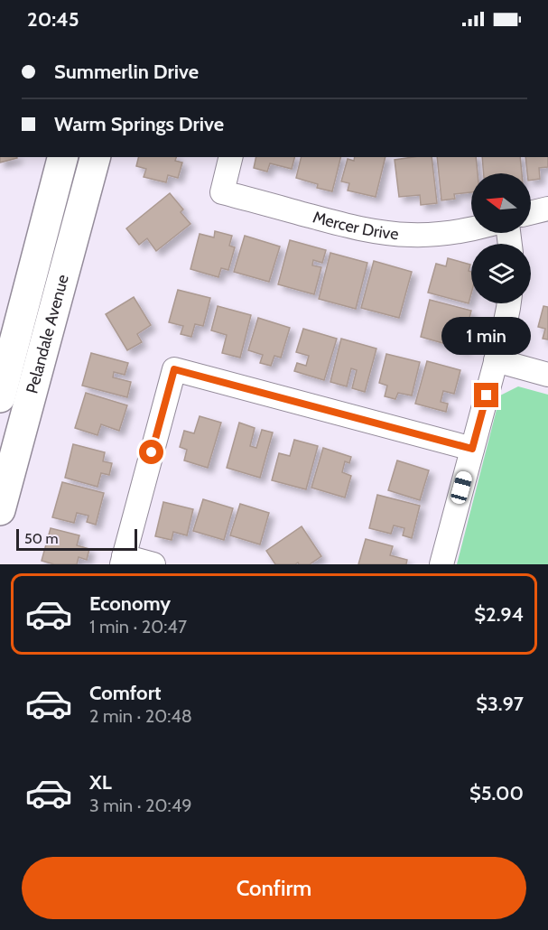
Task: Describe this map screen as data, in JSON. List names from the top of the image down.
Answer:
{
  "streets": {
    "main road": ["Pelandale Avenue"],
    "street": ["Mercer Drive"]
  },
  "scale_bar": "50 m",
  "north": "left",
  "page": {
    "status": "20:45",
    "banner": ["Summerlin Drive", "Warm Springs Drive"],
    "bubble": "1 min",
    "scale": "50 m",
    "list": [
      {
        "name": "Economy",
        "note": "1 min · 20:47",
        "value": "$2.94"
      },
      {
        "name": "Comfort",
        "note": "2 min · 20:48",
        "value": "$3.97"
      },
      {
        "name": "XL",
        "note": "3 min · 20:49",
        "value": "$5.00"
      }
    ],
    "buttons": "Confirm"
  }
}
